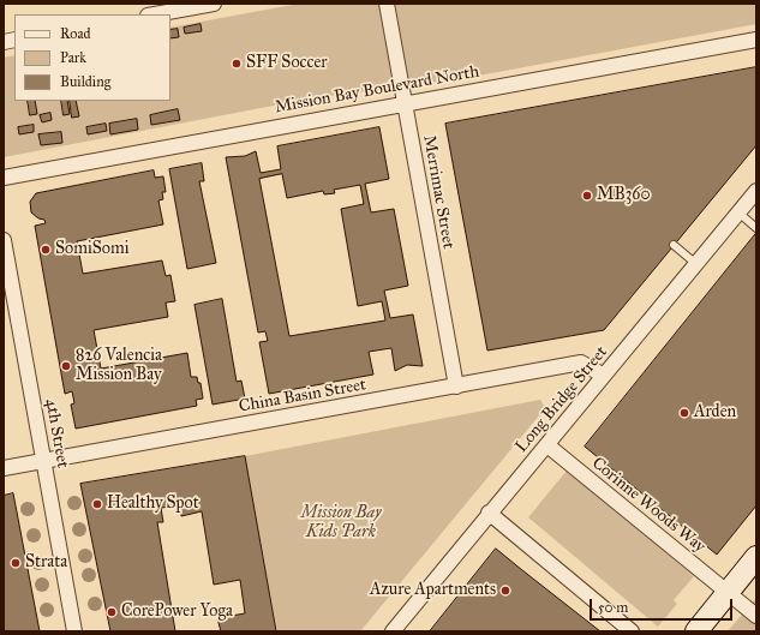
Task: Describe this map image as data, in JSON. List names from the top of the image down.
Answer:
{
  "streets": {
    "street": [
      "Mission Bay Boulevard North",
      "Merrimac Street",
      "China Basin Street",
      "Long Bridge Street",
      "4th Street",
      "Corinne Woods Way"
    ]
  },
  "crossings": [
    ["Mission Bay Boulevard North", "Merrimac Street"],
    ["Merrimac Street", "China Basin Street"],
    ["China Basin Street", "Long Bridge Street"],
    ["China Basin Street", "4th Street"],
    ["Long Bridge Street", "Corinne Woods Way"]
  ],
  "parks": ["Mission Bay Kids Park"],
  "places": [
    "SFF Soccer",
    "MB360",
    "SomiSomi",
    "826 Valencia Mission Bay",
    "Arden",
    "Healthy Spot",
    "Strata",
    "Azure Apartments",
    "CorePower Yoga"
  ],
  "legend": ["Road", "Park", "Building"],
  "scale_bar": "50 m"
}
